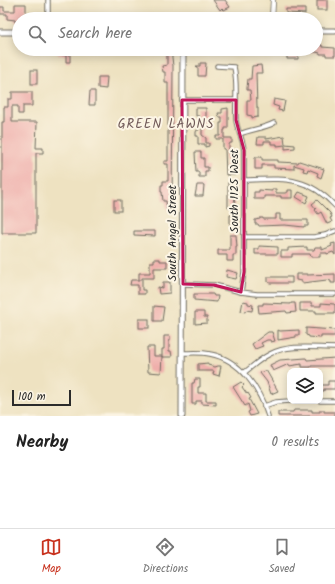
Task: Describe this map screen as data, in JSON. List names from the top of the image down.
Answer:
{
  "streets": {
    "main road": ["South Angel Street"],
    "street": ["South 1125 West"]
  },
  "districts": ["GREEN LAWNS"],
  "scale_bar": "100 m",
  "page": {
    "search": "Search here",
    "scale": "100 m",
    "heading": ["Nearby", "0 results"],
    "nav": ["Map", "Directions", "Saved"]
  }
}
